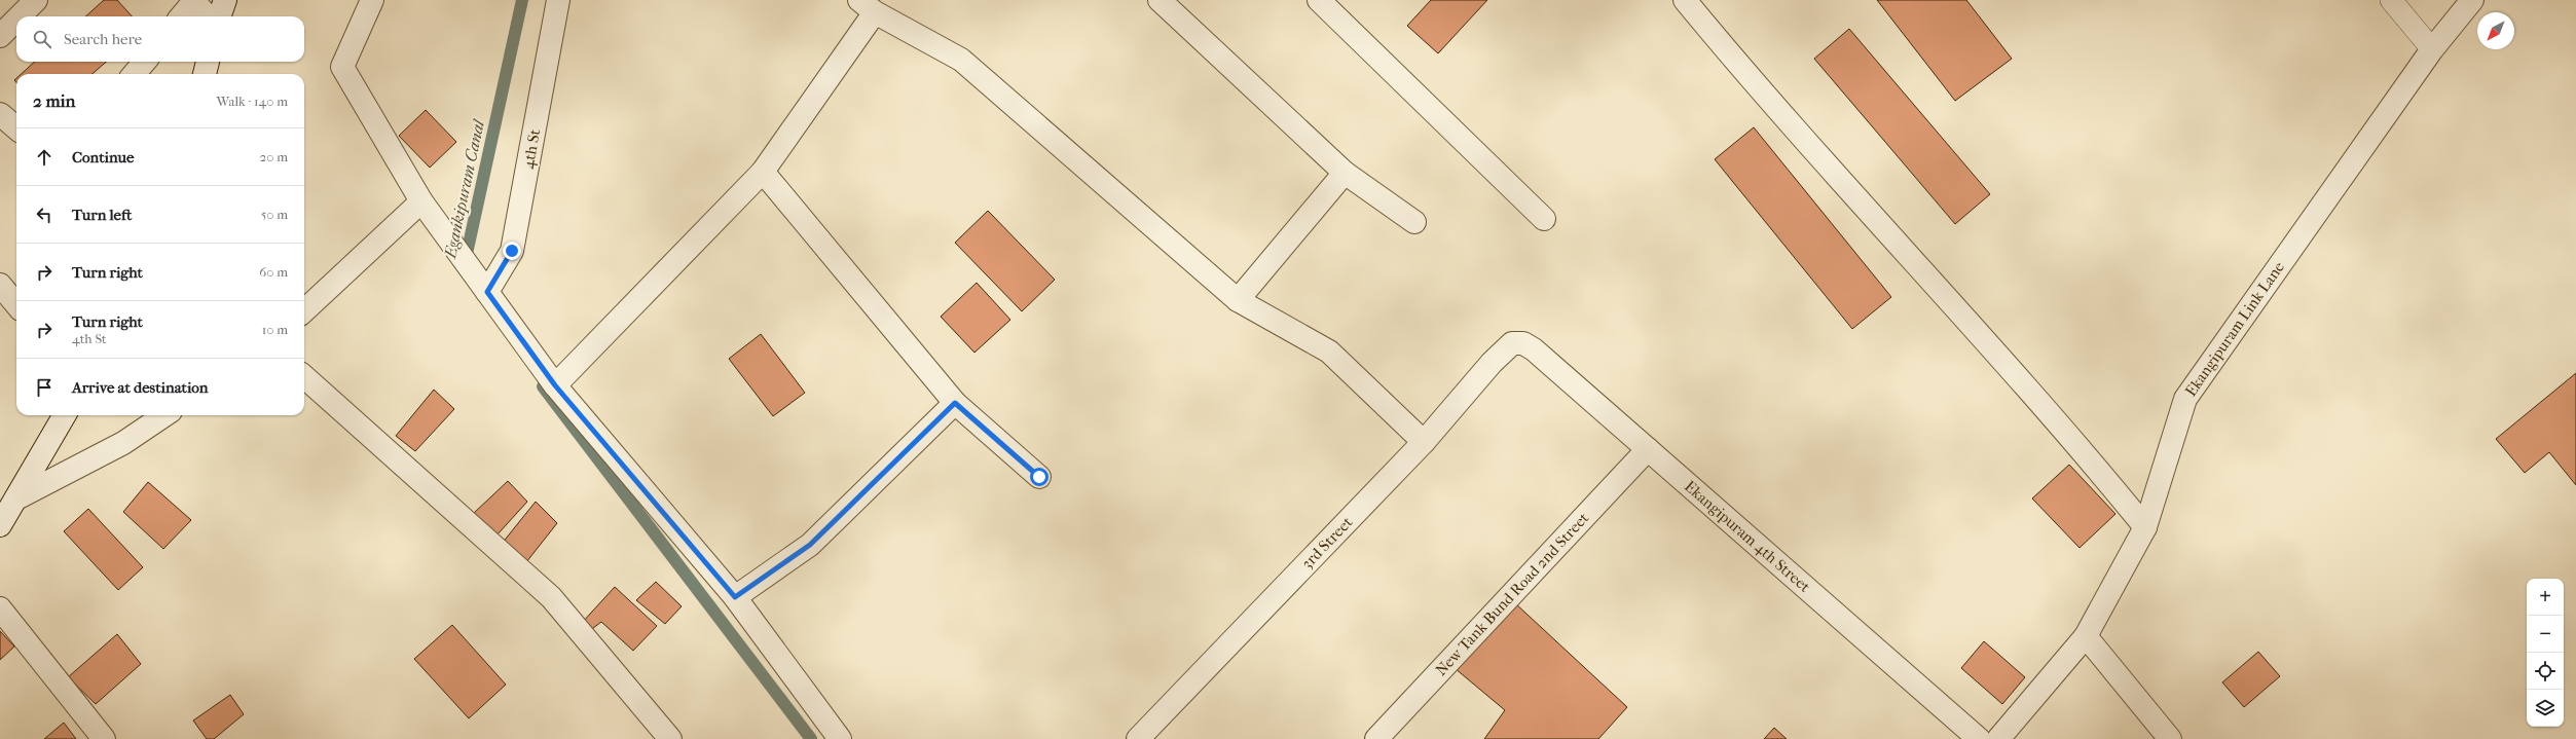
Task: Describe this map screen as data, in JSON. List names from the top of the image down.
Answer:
{
  "streets": {
    "street": [
      "4th St",
      "Ekangipuram Link Lane",
      "Ekangipuram 4th Street",
      "3rd Street",
      "New Tank Bund Road 2nd Street"
    ]
  },
  "crossings": [
    ["Ekangipuram 4th Street", "3rd Street"],
    ["Ekangipuram 4th Street", "New Tank Bund Road 2nd Street"]
  ],
  "water": ["Egankipuram Canal"],
  "north": "bottom left",
  "page": {
    "search": "Search here",
    "heading": ["2 min", "Walk · 140 m"],
    "list": [
      ["Continue", "20 m"],
      ["Turn left", "50 m"],
      ["Turn right", "60 m"],
      ["Turn right", "4th St", "10 m"],
      "Arrive at destination"
    ],
    "map_buttons": ["+", "−"]
  }
}
